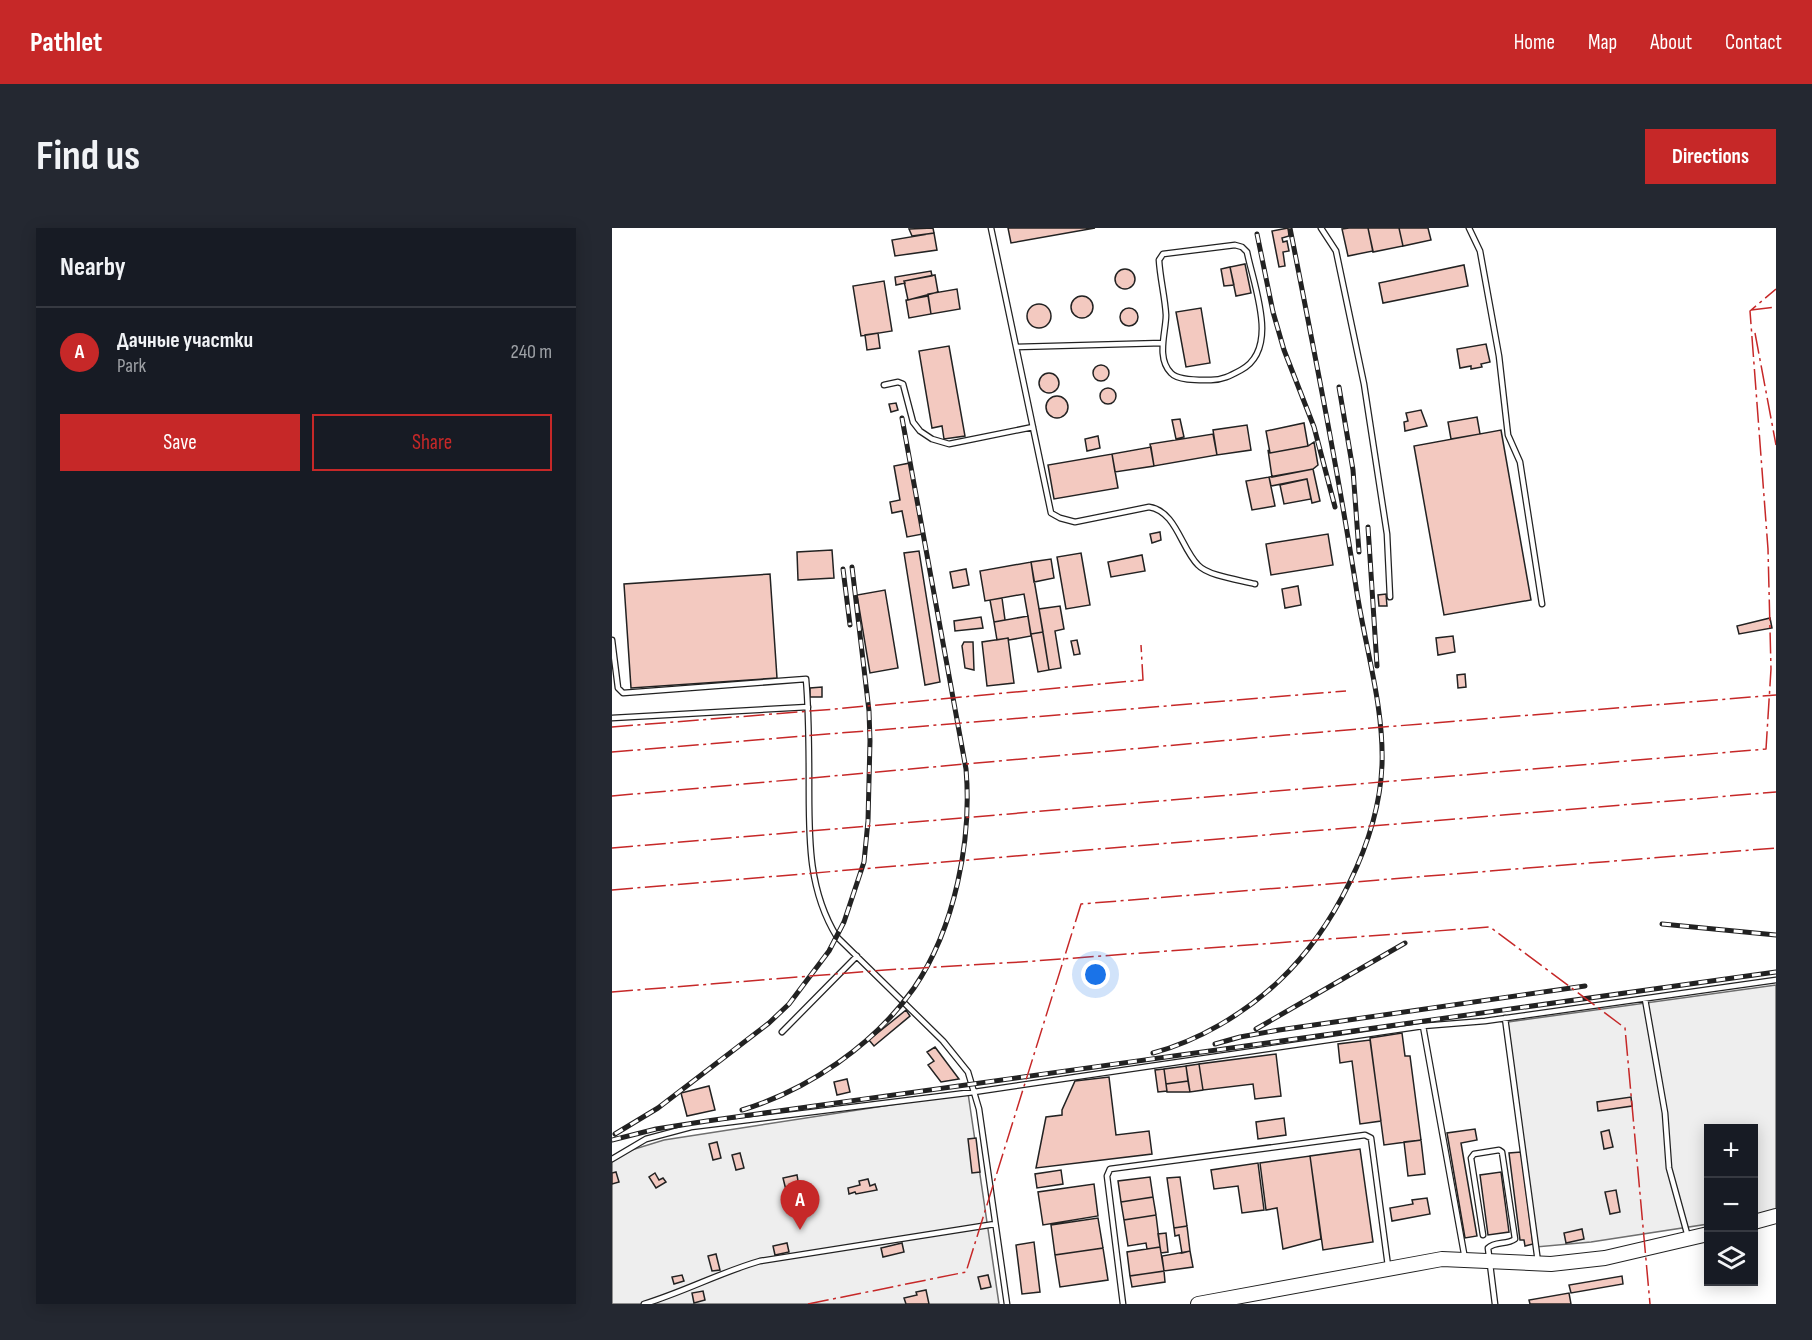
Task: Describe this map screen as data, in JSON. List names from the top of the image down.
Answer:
{
  "page": {
    "header": "Pathlet",
    "nav": [
      "Home",
      "Map",
      "About",
      "Contact"
    ],
    "buttons": [
      "Directions",
      ["Save", "Share"]
    ],
    "title": "Find us",
    "heading": "Nearby",
    "list": [
      {
        "mark": "A",
        "name": "Дачные участки",
        "note": "Park",
        "value": "240 m"
      }
    ],
    "map_buttons": ["+", "−"],
    "pins": "A"
  }
}
